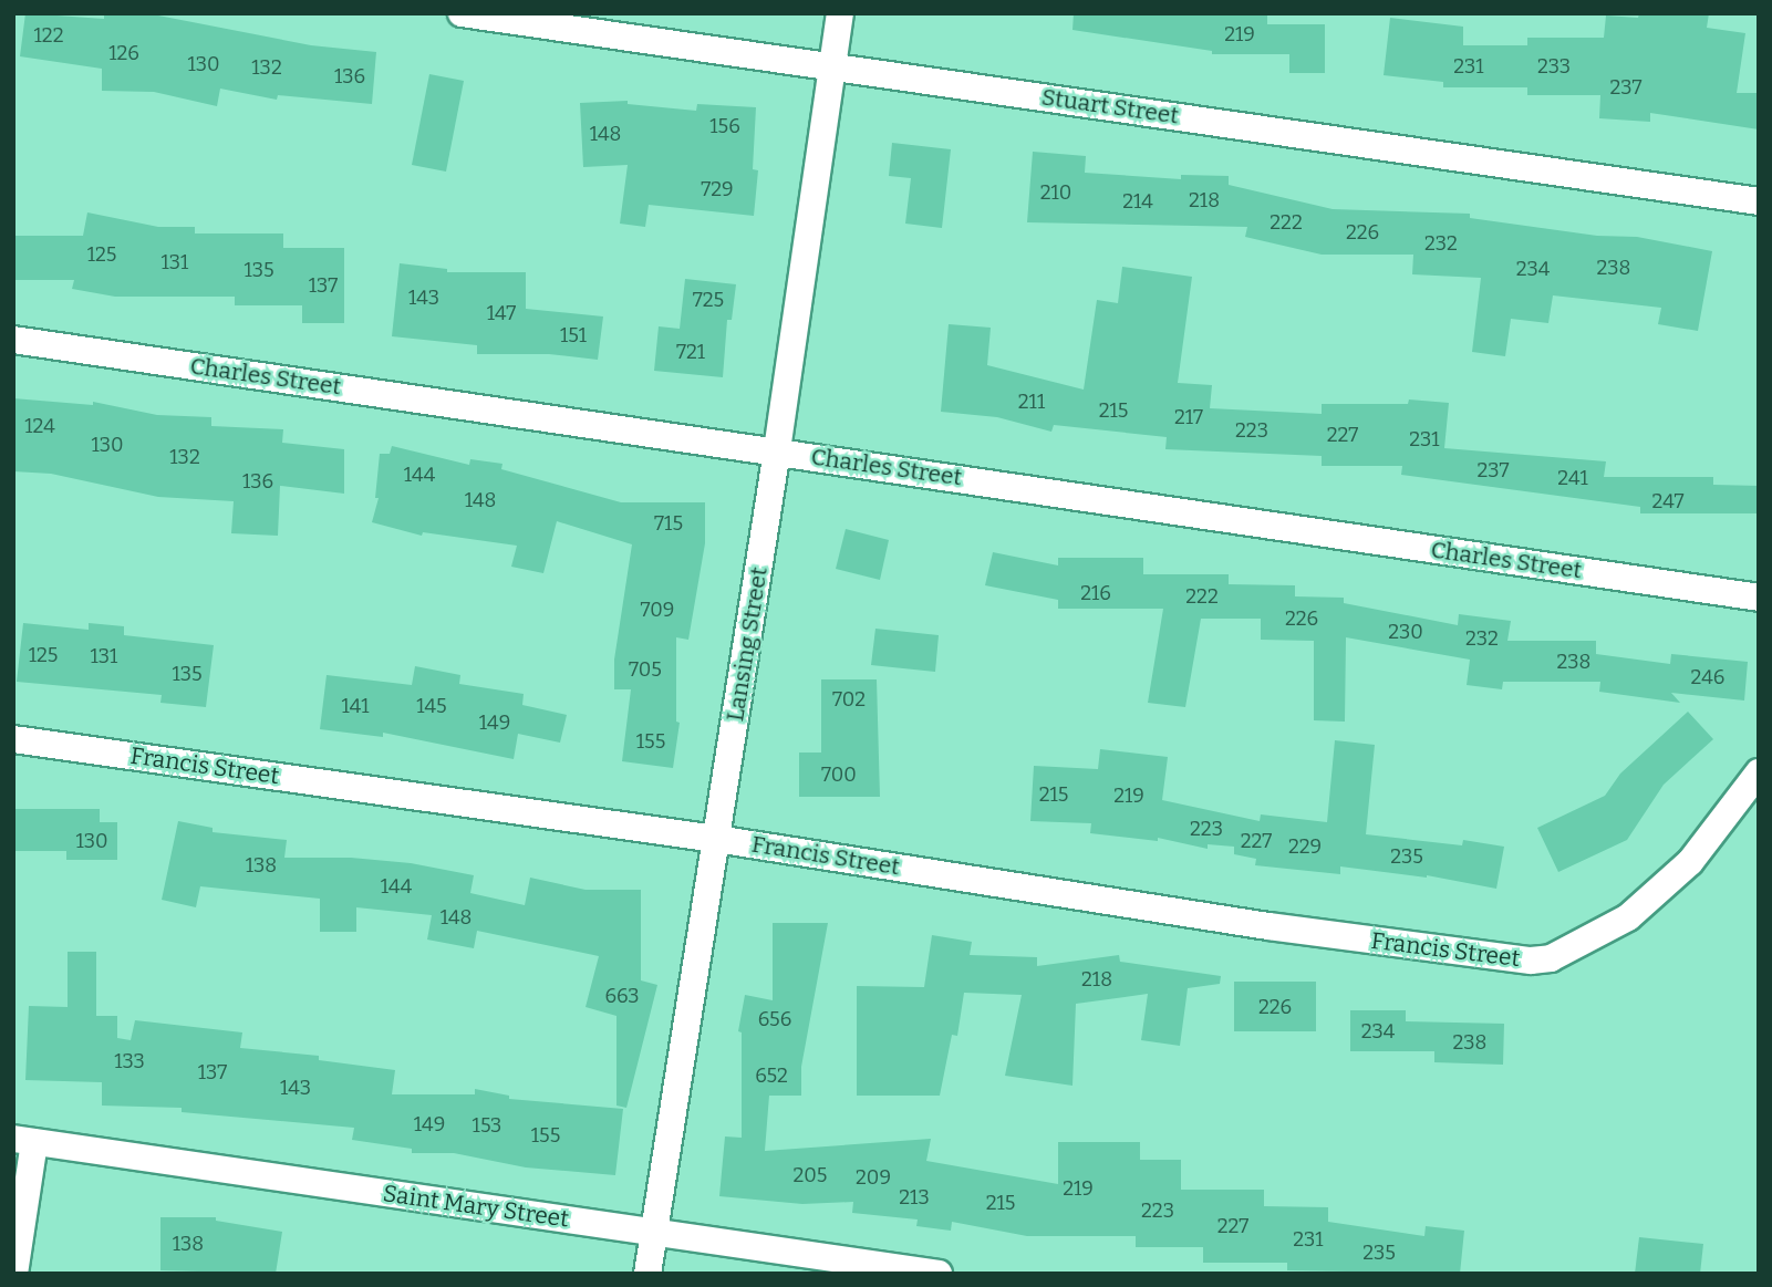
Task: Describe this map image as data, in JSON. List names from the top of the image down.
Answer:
{
  "streets": {
    "street": [
      "Stuart Street",
      "Charles Street",
      "Lansing Street",
      "Francis Street",
      "Saint Mary Street"
    ]
  },
  "crossings": [
    ["Stuart Street", "Lansing Street"],
    ["Charles Street", "Lansing Street"],
    ["Lansing Street", "Francis Street"],
    ["Lansing Street", "Saint Mary Street"]
  ],
  "house_numbers": [
    "219",
    "122",
    "126",
    "130",
    "231",
    "233",
    "132",
    "136",
    "237",
    "156",
    "148",
    "729",
    "210",
    "218",
    "214",
    "222",
    "226",
    "232",
    "125",
    "131",
    "238",
    "234",
    "135",
    "137",
    "143",
    "725",
    "147",
    "151",
    "721",
    "211",
    "215",
    "217",
    "124",
    "223",
    "227",
    "231",
    "130",
    "132",
    "237",
    "144",
    "241",
    "136",
    "148",
    "247",
    "715",
    "216",
    "222",
    "709",
    "226",
    "230",
    "232",
    "125",
    "131",
    "238",
    "705",
    "135",
    "246",
    "702",
    "141",
    "145",
    "149",
    "155",
    "700",
    "215",
    "219",
    "223",
    "130",
    "227",
    "229",
    "235",
    "138",
    "144",
    "148",
    "218",
    "663",
    "226",
    "656",
    "234",
    "238",
    "133",
    "137",
    "652",
    "143",
    "149",
    "153",
    "155",
    "205",
    "209",
    "219",
    "213",
    "215",
    "223",
    "227",
    "231",
    "138",
    "235"
  ]
}
